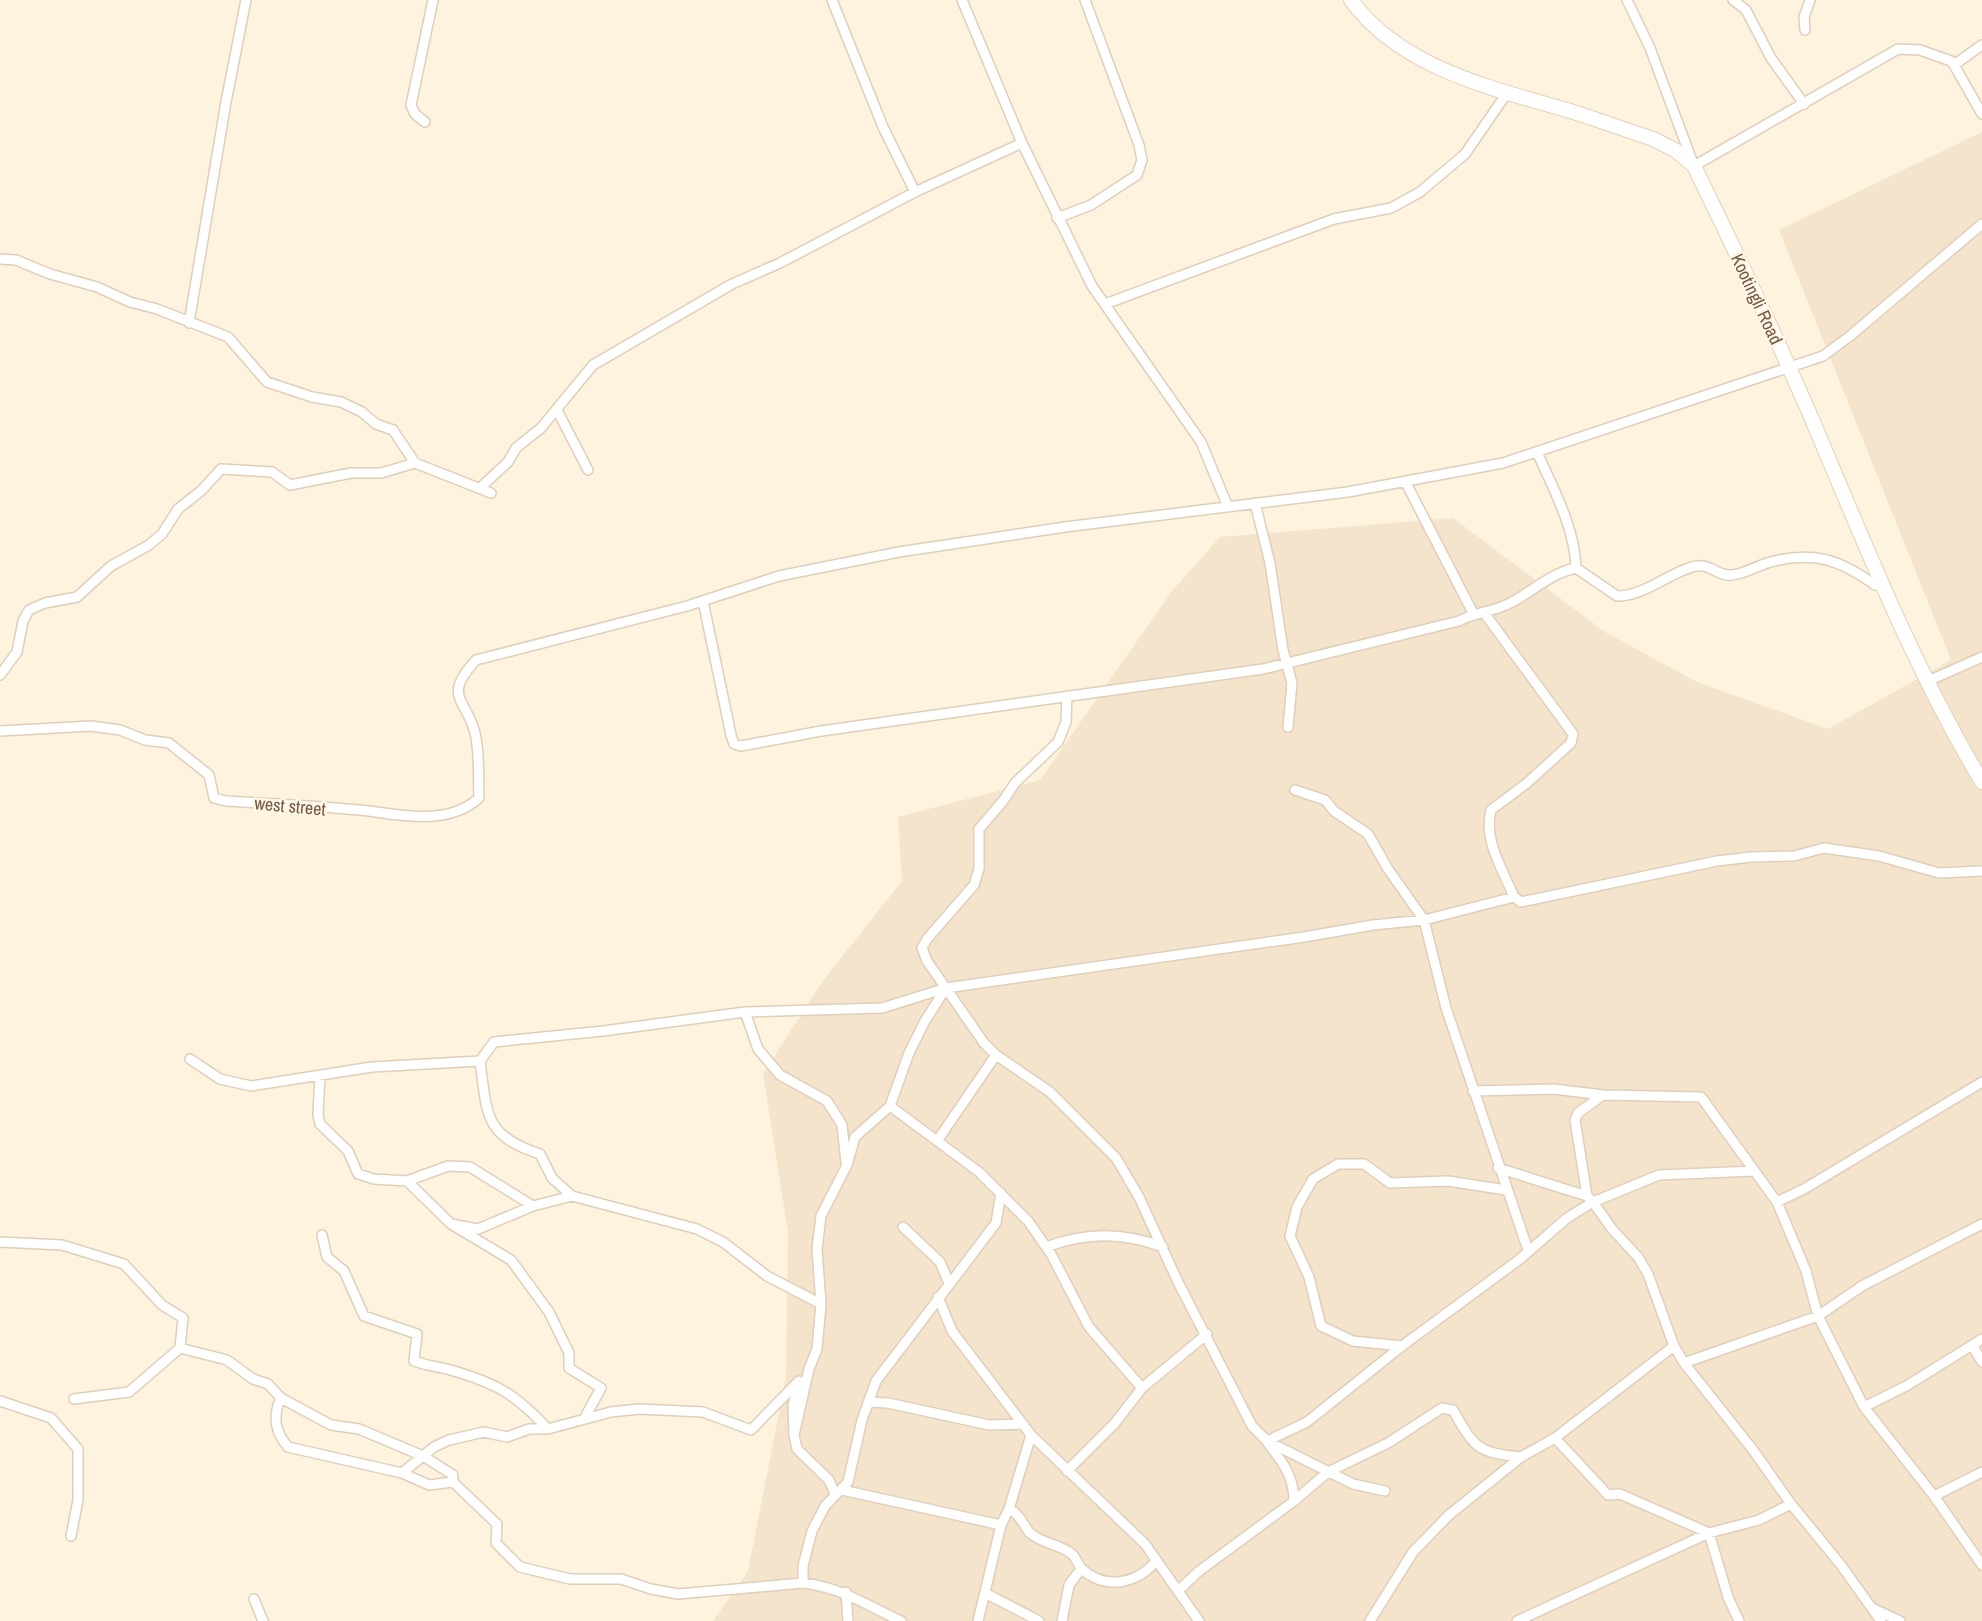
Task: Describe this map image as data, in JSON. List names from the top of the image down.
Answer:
{
  "streets": {
    "street": ["Kootingli Road", "west street"]
  }
}
